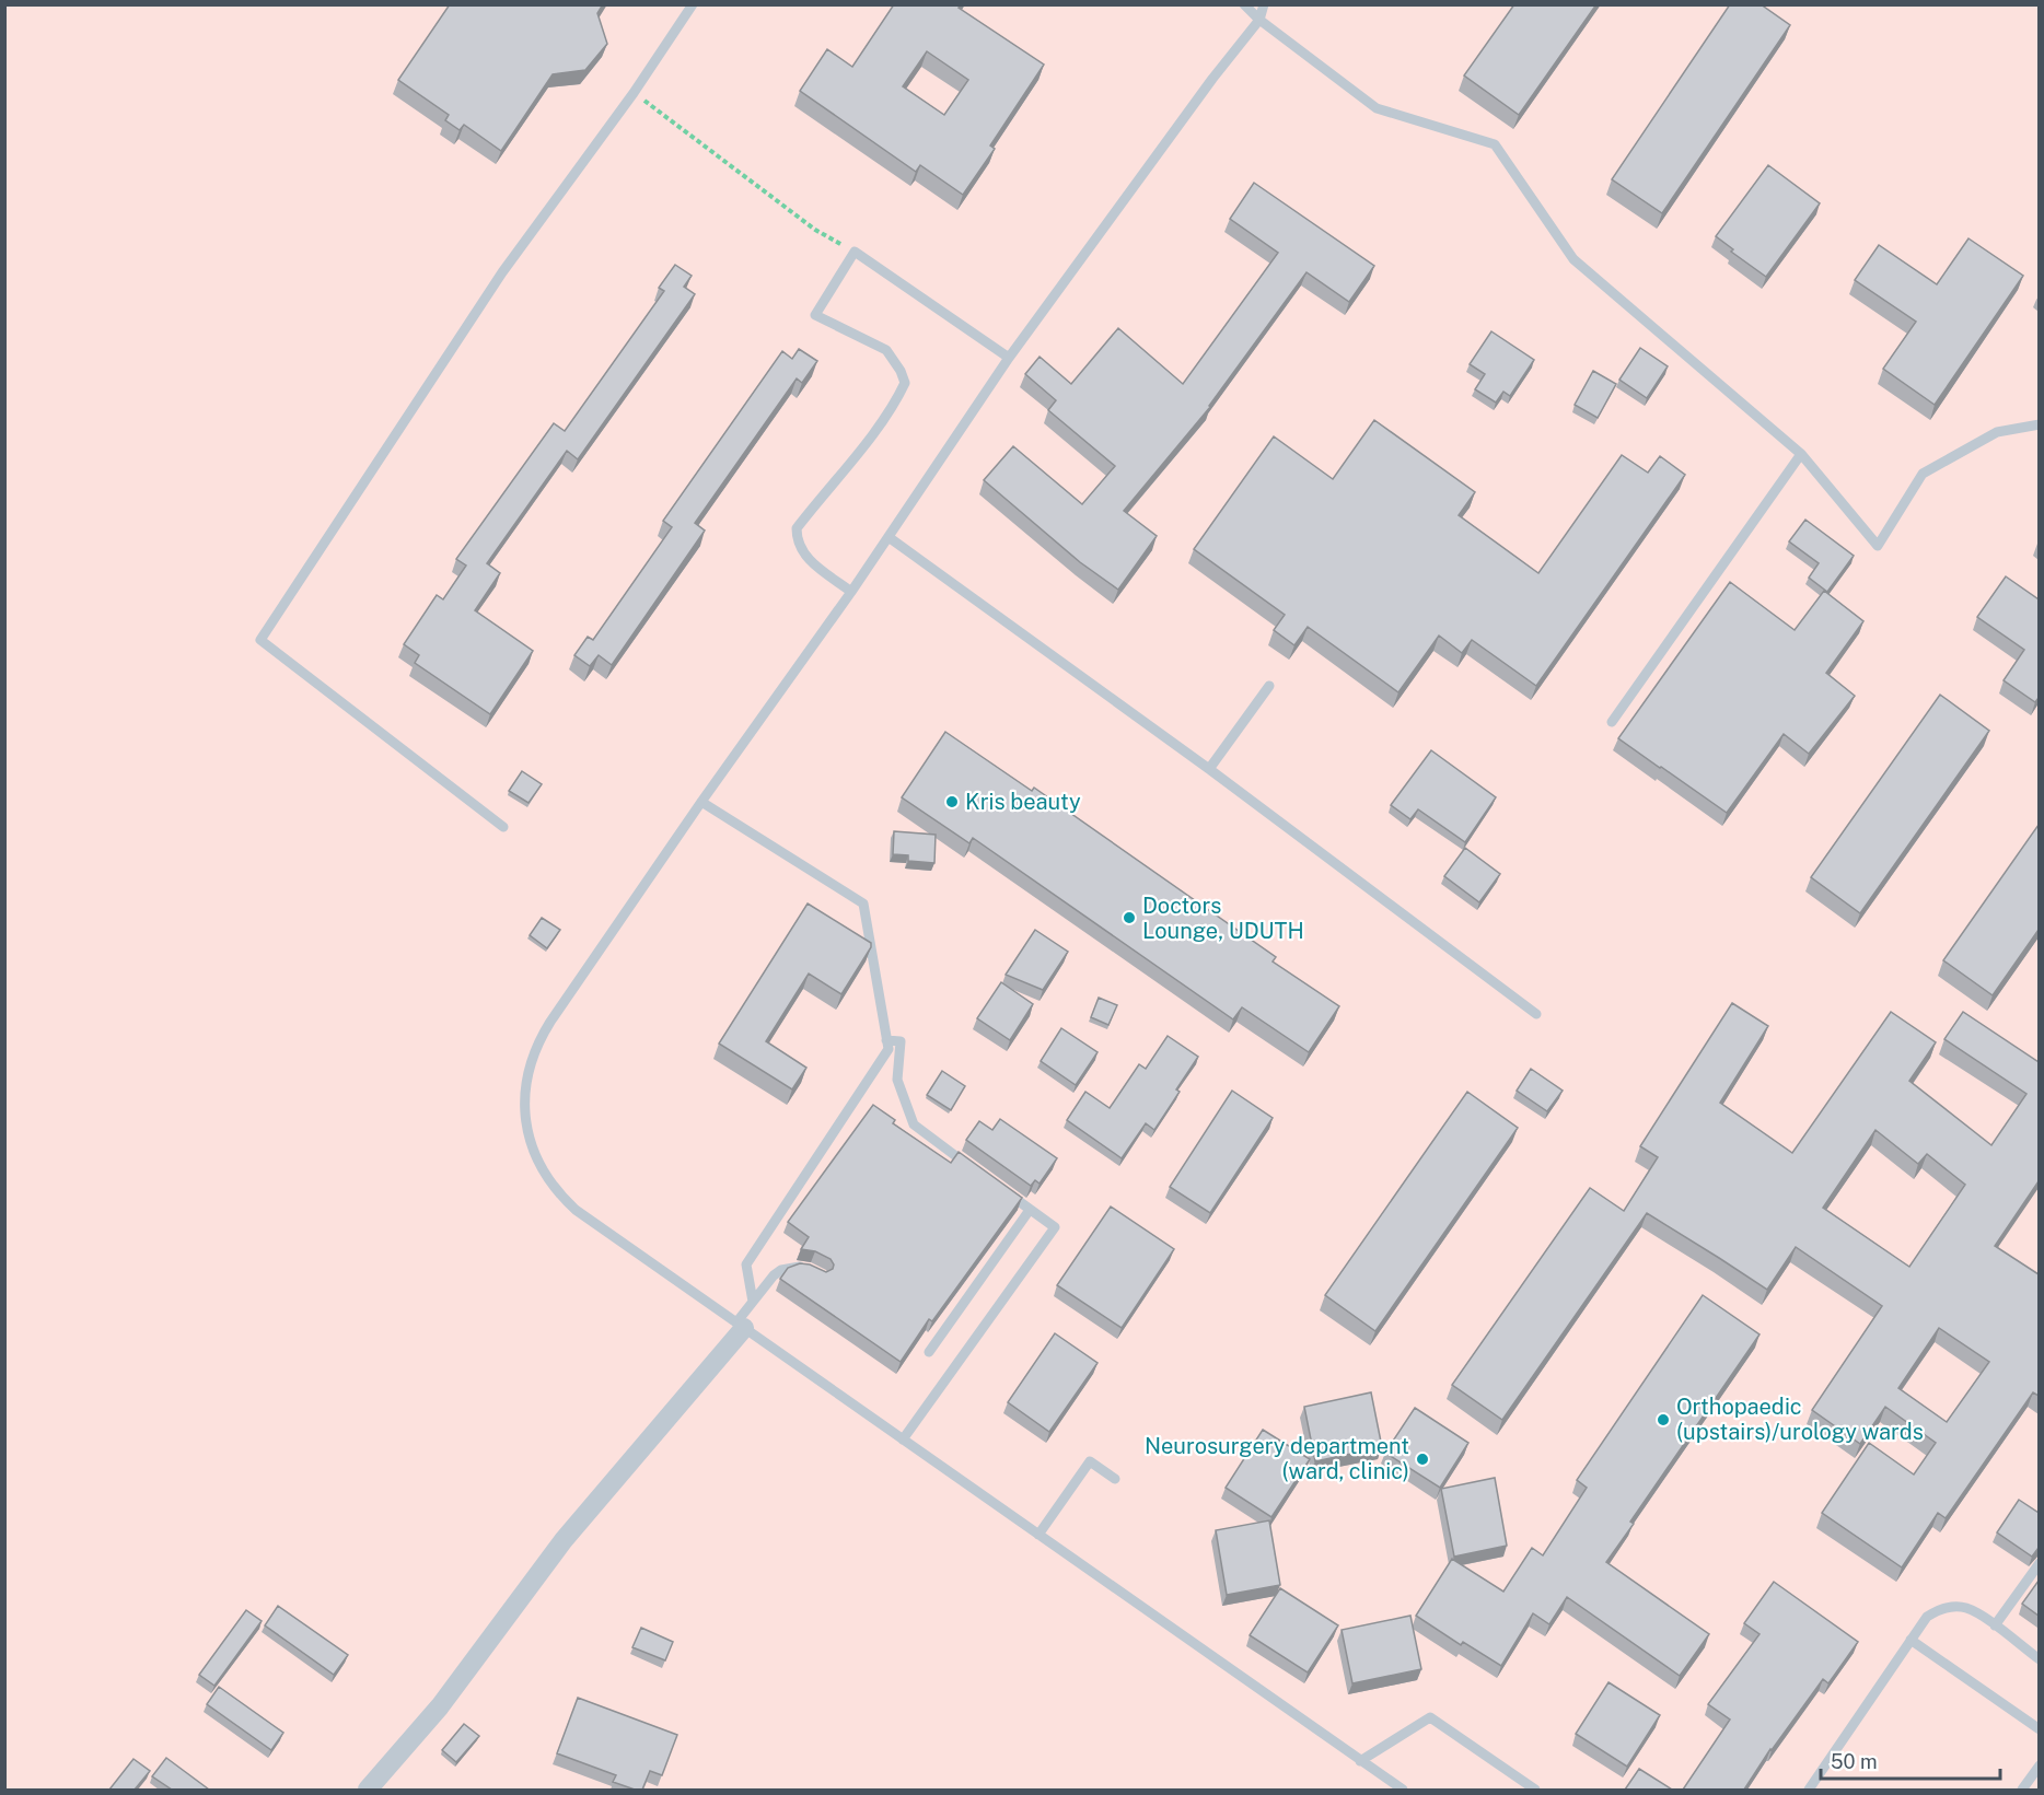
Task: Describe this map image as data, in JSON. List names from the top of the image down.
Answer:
{
  "places": [
    "Kris beauty",
    "Doctors Lounge, UDUTH",
    "Orthopaedic (upstairs)/urology wards",
    "Neurosurgery department (ward, clinic)"
  ],
  "scale_bar": "50 m"
}
